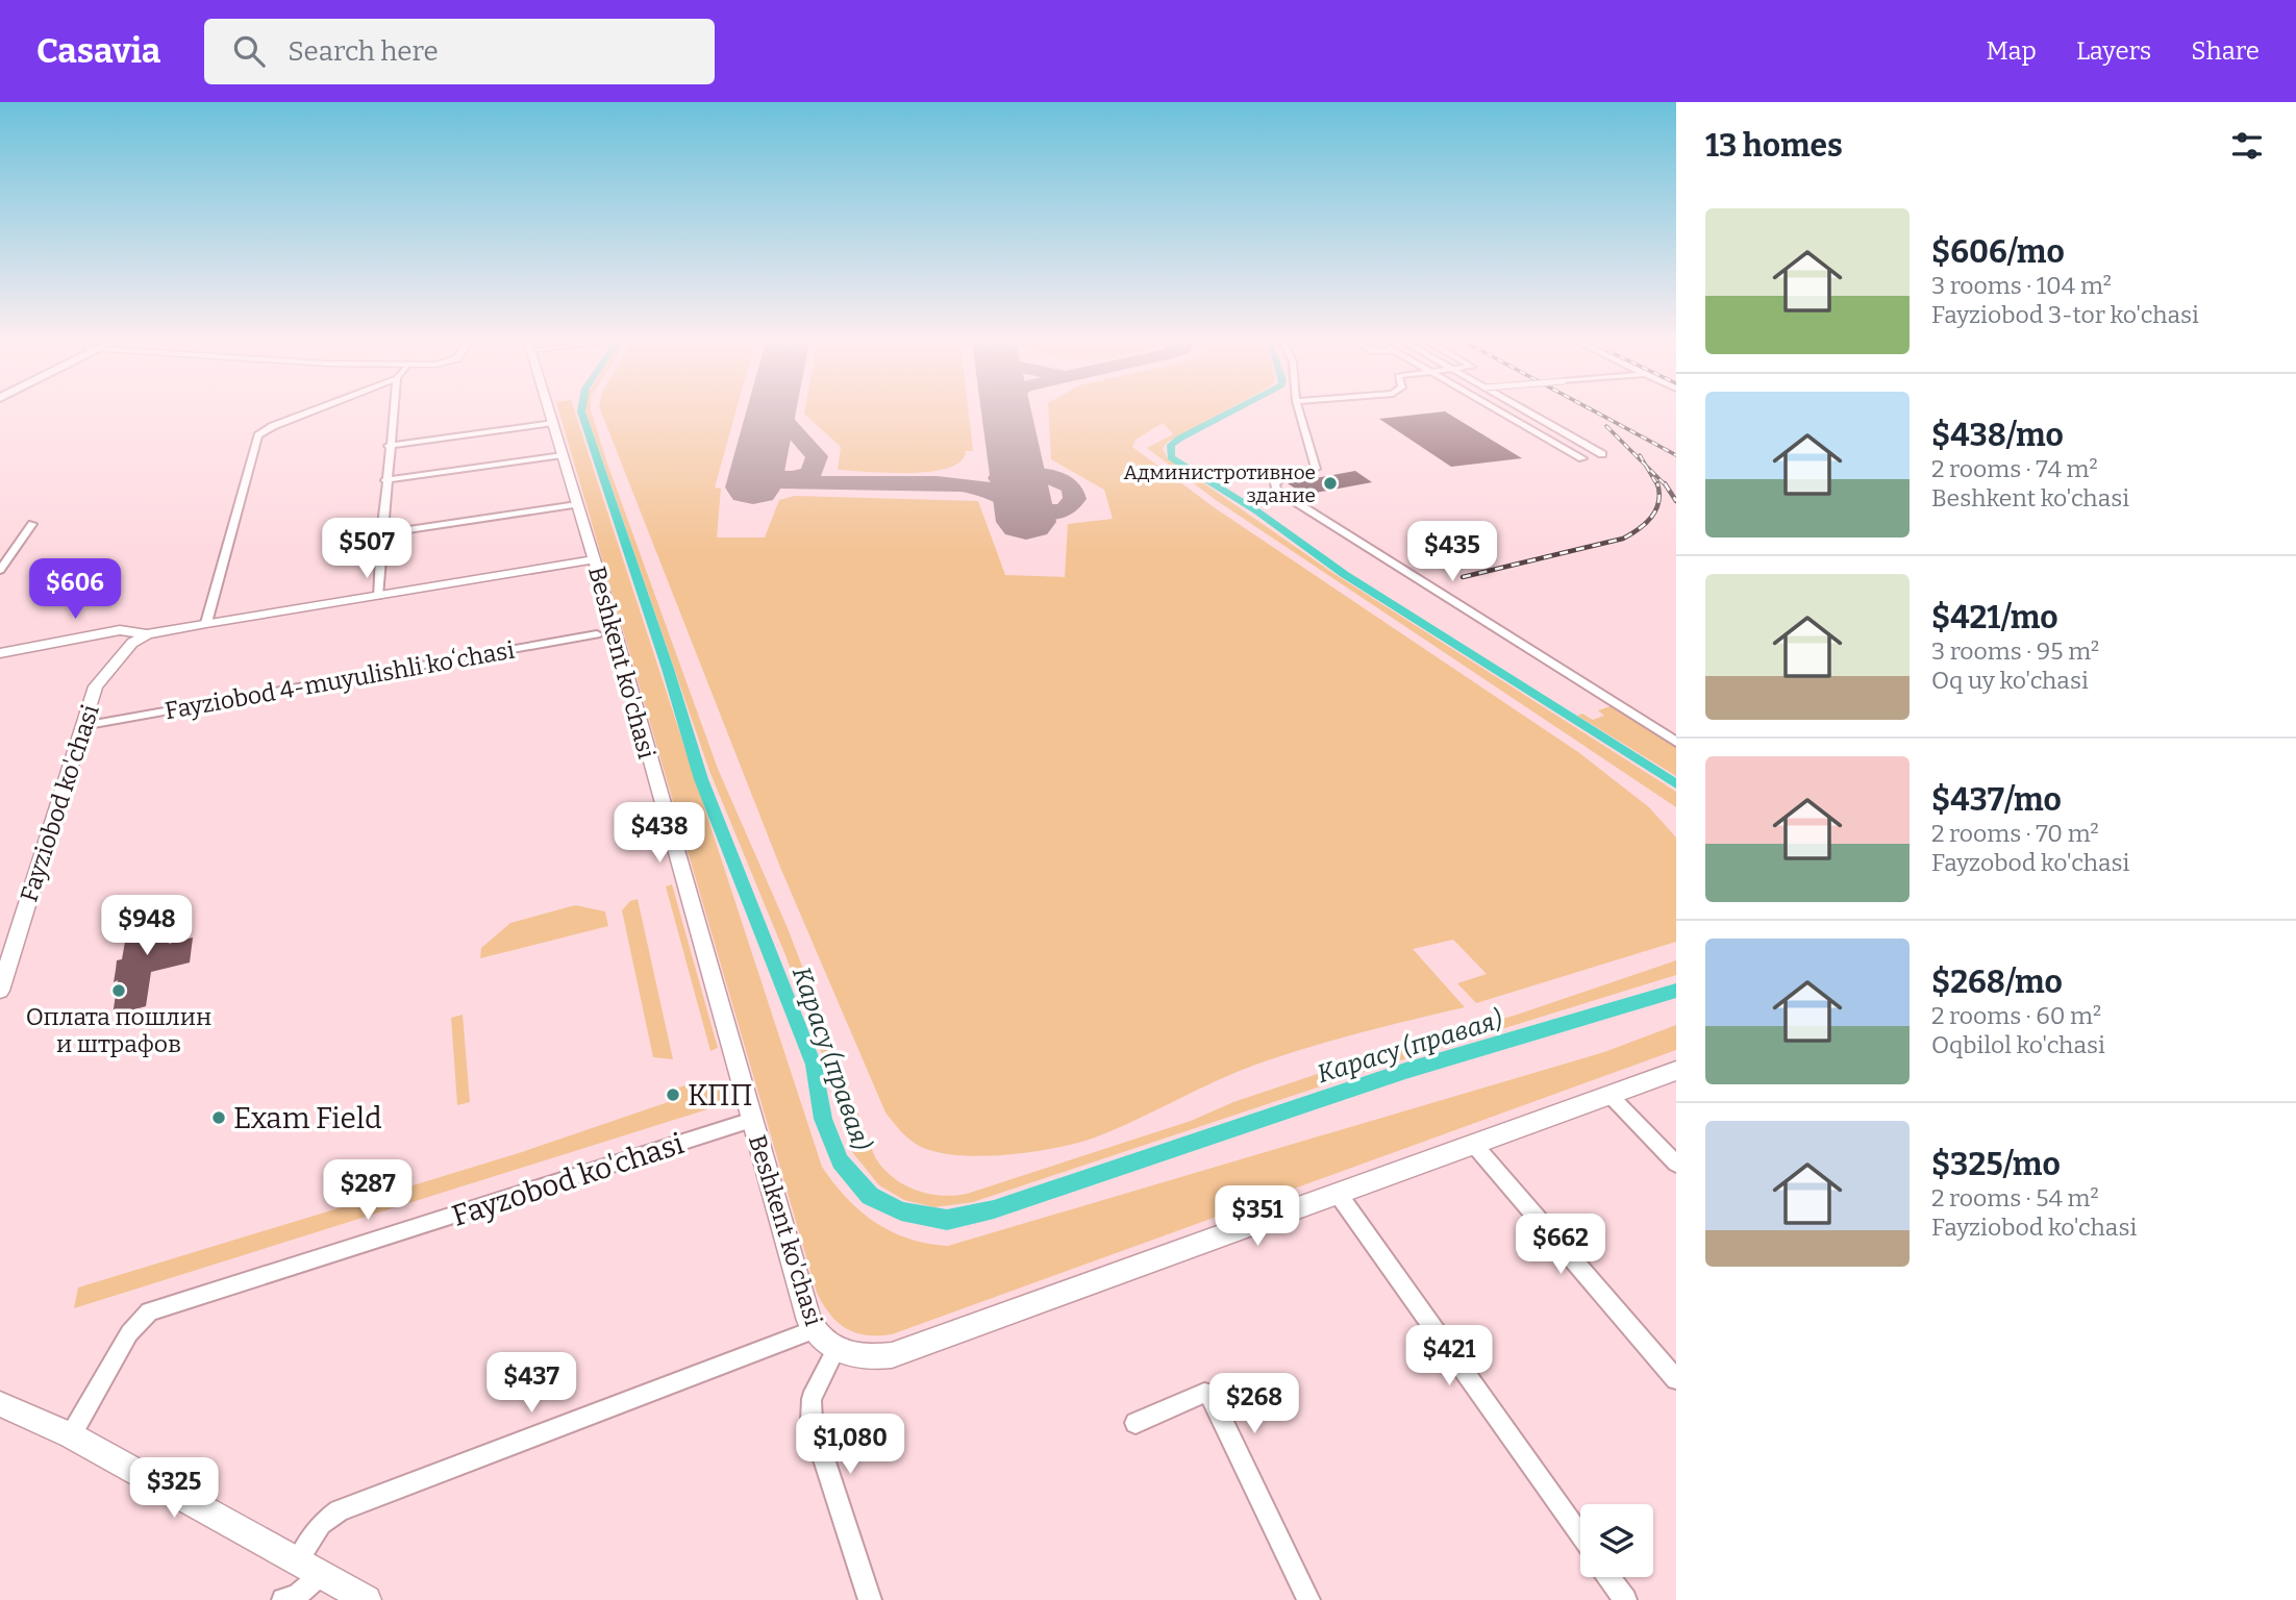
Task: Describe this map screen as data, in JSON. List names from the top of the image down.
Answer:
{
  "streets": {
    "street": [
      "Beshkent ko'chasi",
      "Fayziobod 4-muyulishli koʻchasi",
      "Fayziobod ko'chasi",
      "Fayzobod ko'chasi"
    ]
  },
  "crossings": [
    ["Beshkent ko'chasi", "Fayzobod ko'chasi"],
    ["Fayziobod 4-muyulishli koʻchasi", "Fayziobod ko'chasi"]
  ],
  "water": ["Карасу (правая)"],
  "places": [
    "Администротивное здание",
    "Оплата пошлин и штрафов",
    "КПП",
    "Exam Field"
  ],
  "page": {
    "header": "Casavia",
    "search": "Search here",
    "nav": ["Map", "Layers", "Share"],
    "heading": "13 homes",
    "list": [
      {
        "name": "$606/mo",
        "note": "3 rooms · 104 m² · Fayziobod 3-tor ko'chasi"
      },
      {
        "name": "$438/mo",
        "note": "2 rooms · 74 m² · Beshkent ko'chasi"
      },
      {
        "name": "$421/mo",
        "note": "3 rooms · 95 m² · Oq uy ko'chasi"
      },
      {
        "name": "$437/mo",
        "note": "2 rooms · 70 m² · Fayzobod ko'chasi"
      },
      {
        "name": "$268/mo",
        "note": "2 rooms · 60 m² · Oqbilol ko'chasi"
      },
      {
        "name": "$325/mo",
        "note": "2 rooms · 54 m² · Fayziobod ko'chasi"
      }
    ],
    "price": [
      "$507",
      "$435",
      "$606",
      "$438",
      "$948",
      "$287",
      "$351",
      "$662",
      "$421",
      "$437",
      "$268",
      "$1,080",
      "$325"
    ]
  }
}
